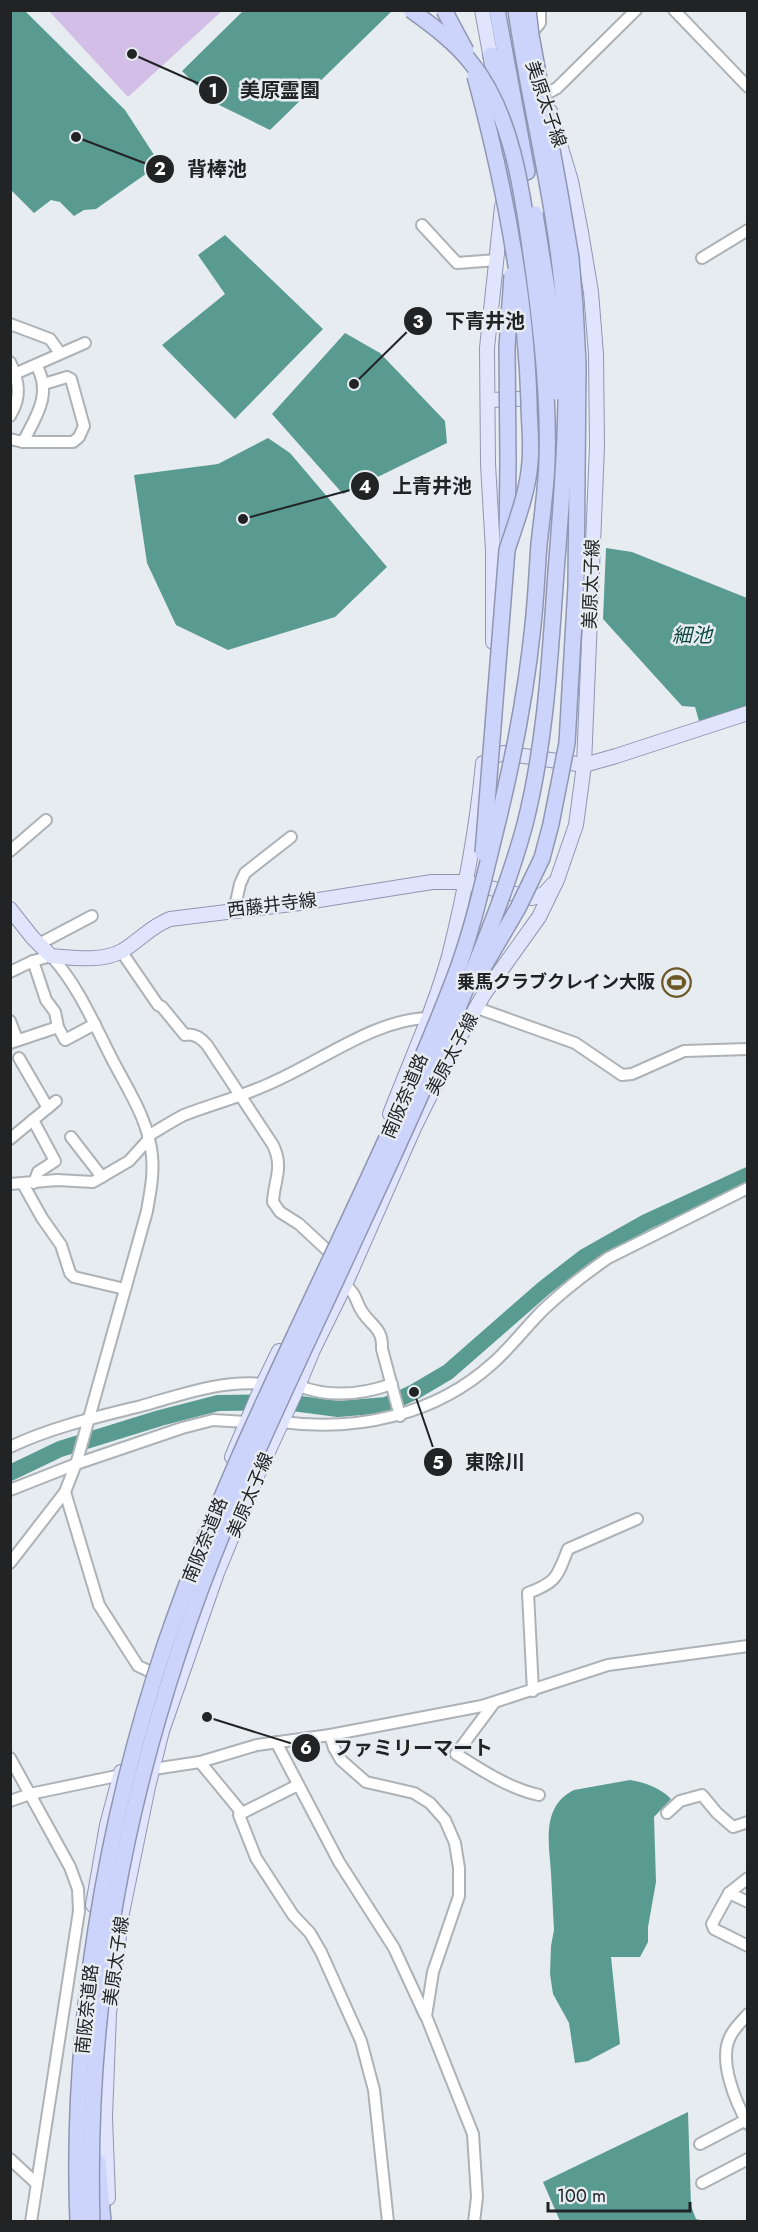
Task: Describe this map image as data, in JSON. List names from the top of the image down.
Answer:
{
  "streets": {
    "highway": ["南阪奈道路"],
    "main road": ["美原太子線", "西藤井寺線"]
  },
  "crossings": [
    ["美原太子線", "西藤井寺線"],
    ["美原太子線", "南阪奈道路"]
  ],
  "water": ["細池"],
  "places": {
    "other": [
      "美原霊園",
      "背棒池",
      "下青井池",
      "上青井池",
      "東除川",
      "ファミリーマート"
    ],
    "sports": ["乗馬クラブクレイン大阪"]
  },
  "scale_bar": "100 m"
}
